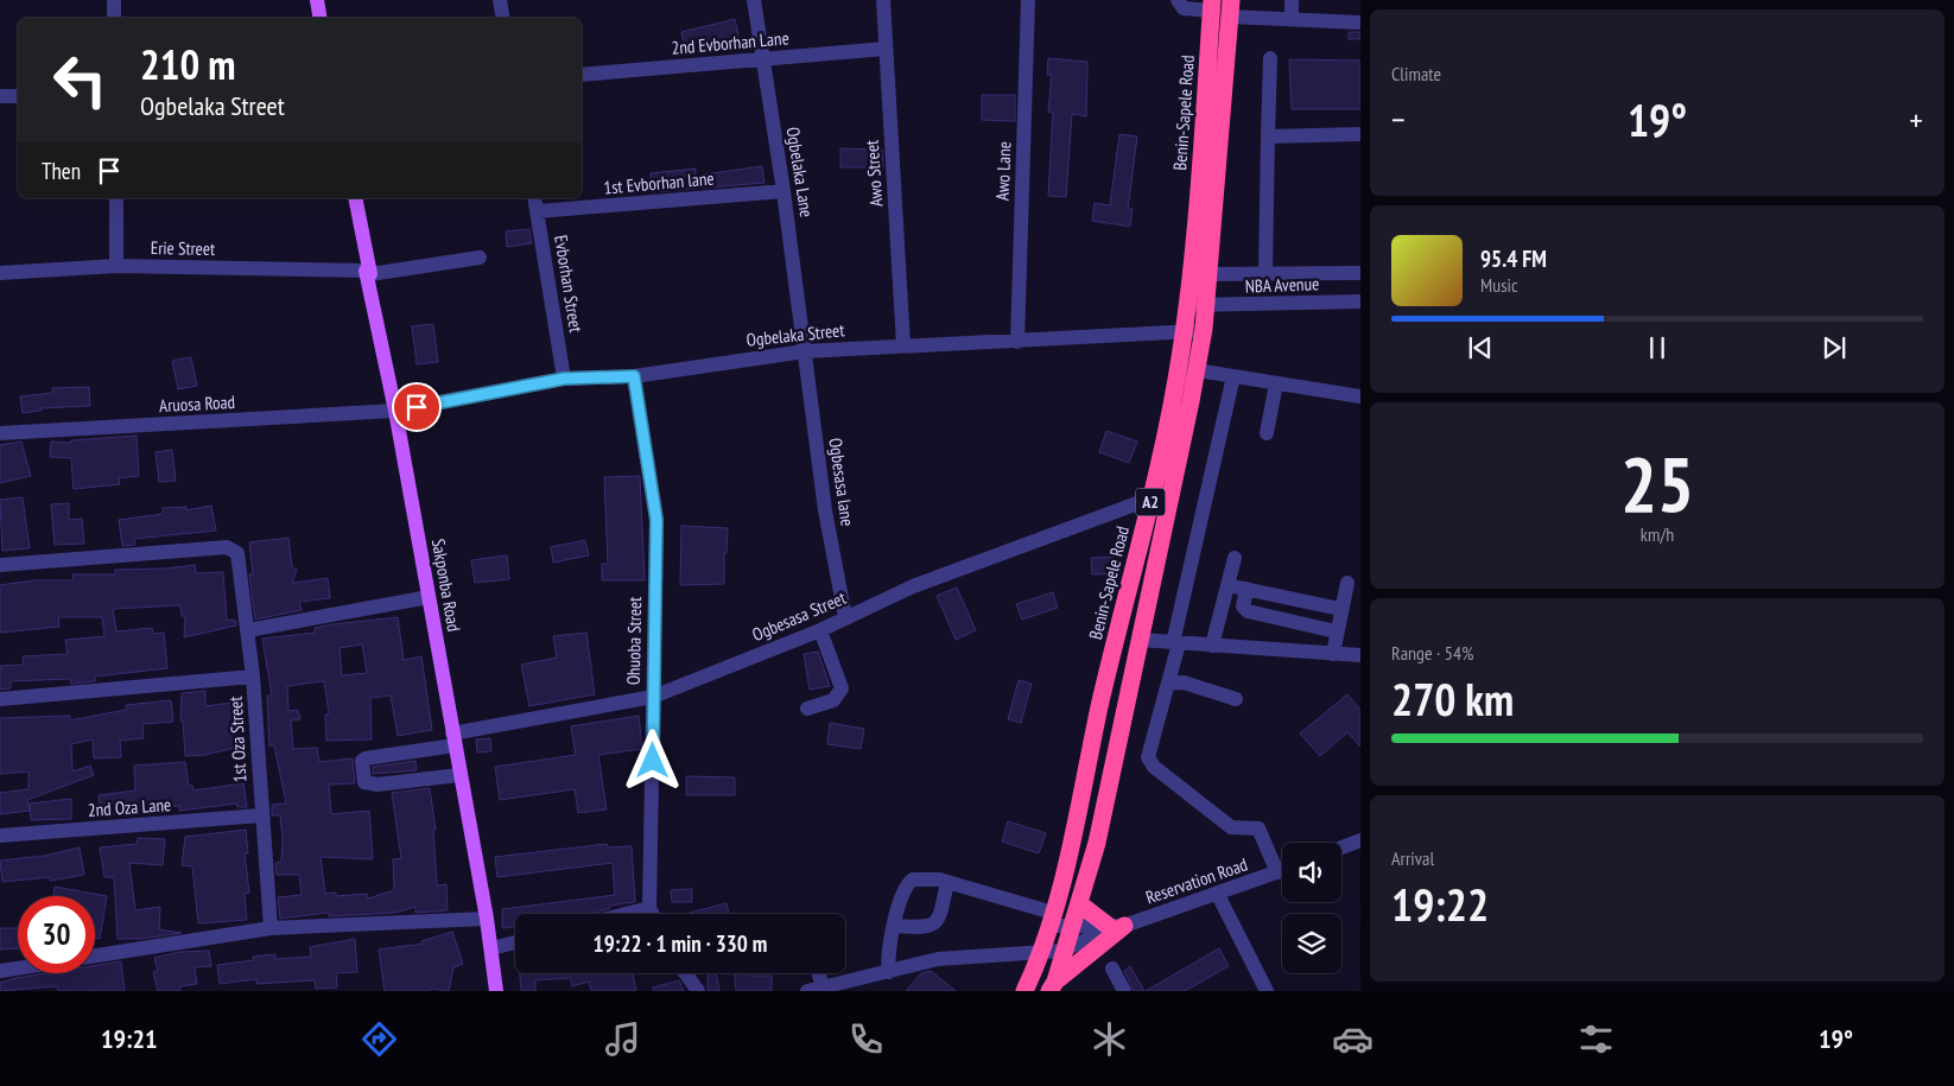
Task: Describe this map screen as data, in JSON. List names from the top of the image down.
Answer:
{
  "streets": {
    "highway": ["Benin-Sapele Road", "A2"],
    "main road": ["Sakponba Road"],
    "street": [
      "2nd Evborhan Lane",
      "Awo Lane",
      "Ogbelaka Lane",
      "Awo Street",
      "1st Evborhan lane",
      "Erie Street",
      "Evborhan Street",
      "NBA Avenue",
      "Ogbelaka Street",
      "Aruosa Road",
      "Ogbesasa lane",
      "Ogbesasa Street",
      "Ohuoba Street",
      "1st Oza Street",
      "2nd Oza Lane",
      "Reservation Road"
    ]
  },
  "crossings": [
    ["2nd Evborhan Lane", "Ogbelaka Lane"],
    ["2nd Evborhan Lane", "Awo Street"],
    ["Benin-Sapele Road", "NBA Avenue"],
    ["Benin-Sapele Road", "Ogbelaka Street"],
    ["Benin-Sapele Road", "Ogbesasa Street"],
    ["Benin-Sapele Road", "Reservation Road"],
    ["Awo Lane", "Ogbelaka Street"],
    ["Ogbelaka Lane", "1st Evborhan lane"],
    ["Ogbelaka Lane", "Ogbelaka Street"],
    ["Ogbelaka Lane", "Ogbesasa lane"],
    ["Awo Street", "Ogbelaka Street"],
    ["1st Evborhan lane", "Evborhan Street"],
    ["Erie Street", "Sakponba Road"],
    ["Evborhan Street", "Ogbelaka Street"],
    ["Ogbelaka Street", "Aruosa Road"],
    ["Ogbelaka Street", "Ogbesasa lane"],
    ["Ogbelaka Street", "Sakponba Road"],
    ["Ogbelaka Street", "Ohuoba Street"],
    ["Aruosa Road", "Sakponba Road"],
    ["Ogbesasa lane", "Ogbesasa Street"],
    ["Sakponba Road", "Ogbesasa Street"],
    ["Ogbesasa Street", "Ohuoba Street"],
    ["1st Oza Street", "2nd Oza Lane"]
  ],
  "page": {
    "tile": [
      "Climate",
      ["25", "km/h"],
      ["Range · 54%", "270 km"],
      ["Arrival", "19:22"]
    ],
    "turn": ["210 m", "Ogbelaka Street"],
    "heat": ["−", "19°", "+"],
    "then": "Then",
    "song": ["95.4 FM", "Music"],
    "limit": "30",
    "trip": "19:22 · 1 min · 330 m",
    "tabs": ["19:21", "19°"]
  }
}
